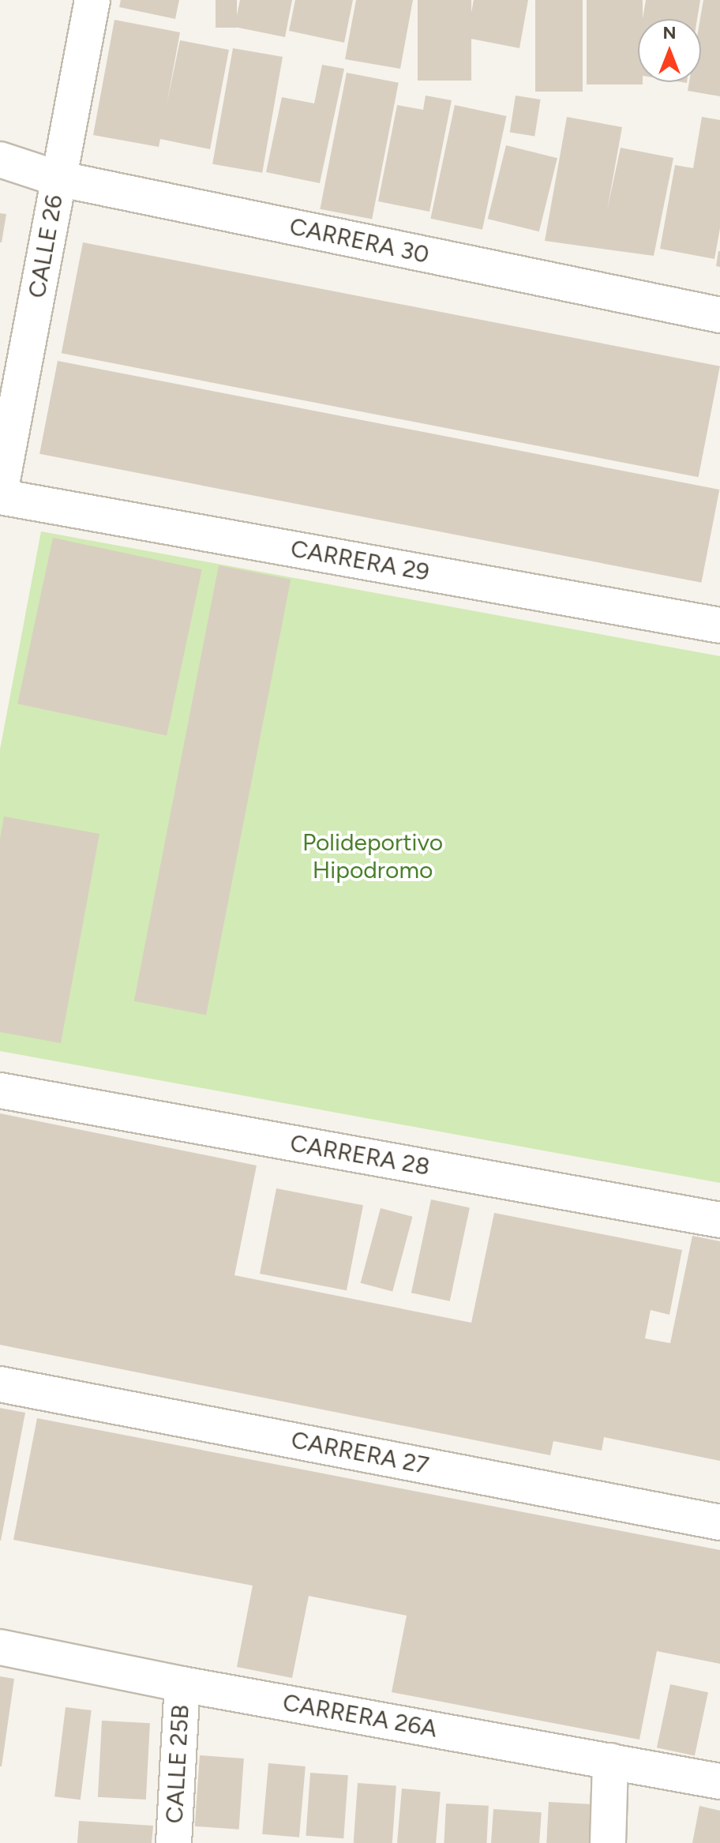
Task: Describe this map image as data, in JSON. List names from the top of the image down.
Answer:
{
  "streets": {
    "street": [
      "CARRERA 30",
      "CALLE 26",
      "CARRERA 29",
      "CARRERA 28",
      "CARRERA 27",
      "CARRERA 26A",
      "CALLE 25B"
    ]
  },
  "crossings": [
    ["CARRERA 30", "CALLE 26"],
    ["CALLE 26", "CARRERA 29"],
    ["CARRERA 26A", "CALLE 25B"]
  ],
  "parks": ["Polideportivo Hipodromo"],
  "north": "top"
}
